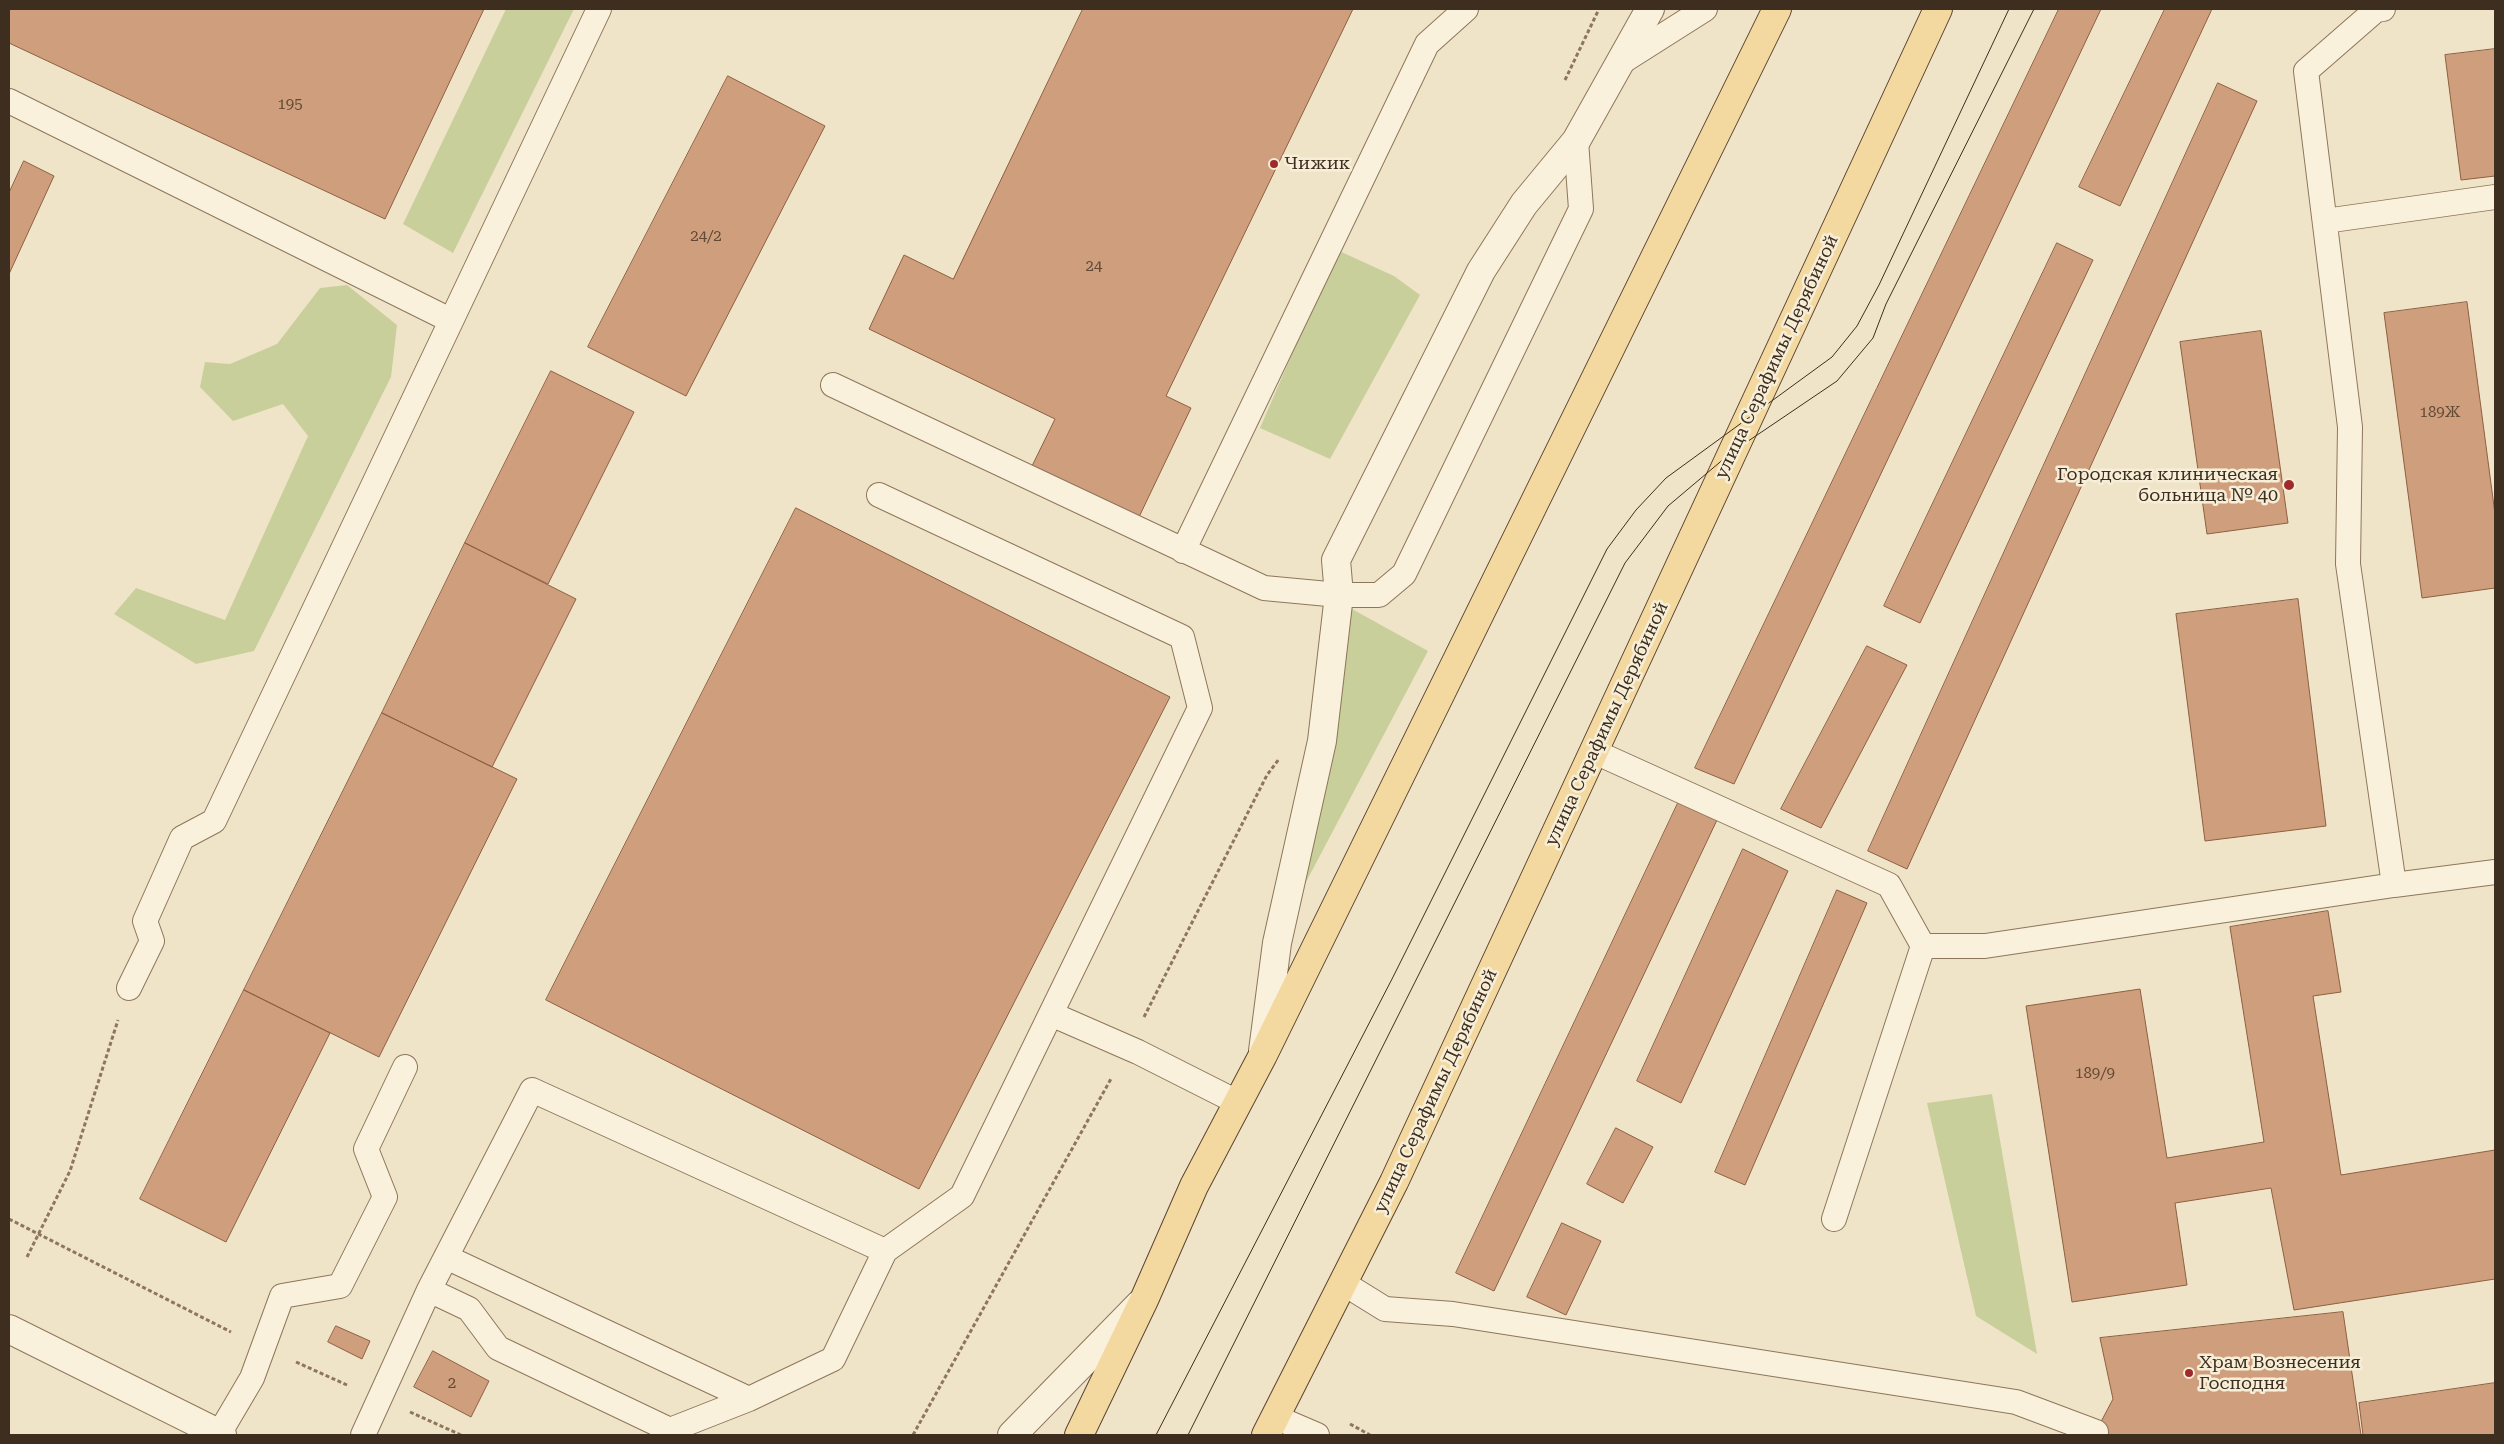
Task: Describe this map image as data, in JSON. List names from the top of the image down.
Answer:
{
  "streets": {
    "main road": ["улица Серафимы Дерябиной"]
  },
  "places": ["Чижик", "Городская клиническая больница № 40", "Храм Вознесения Господня"],
  "house_numbers": [
    "195",
    "24/2",
    "24",
    "189Ж",
    "189/9",
    "2"
  ]
}
